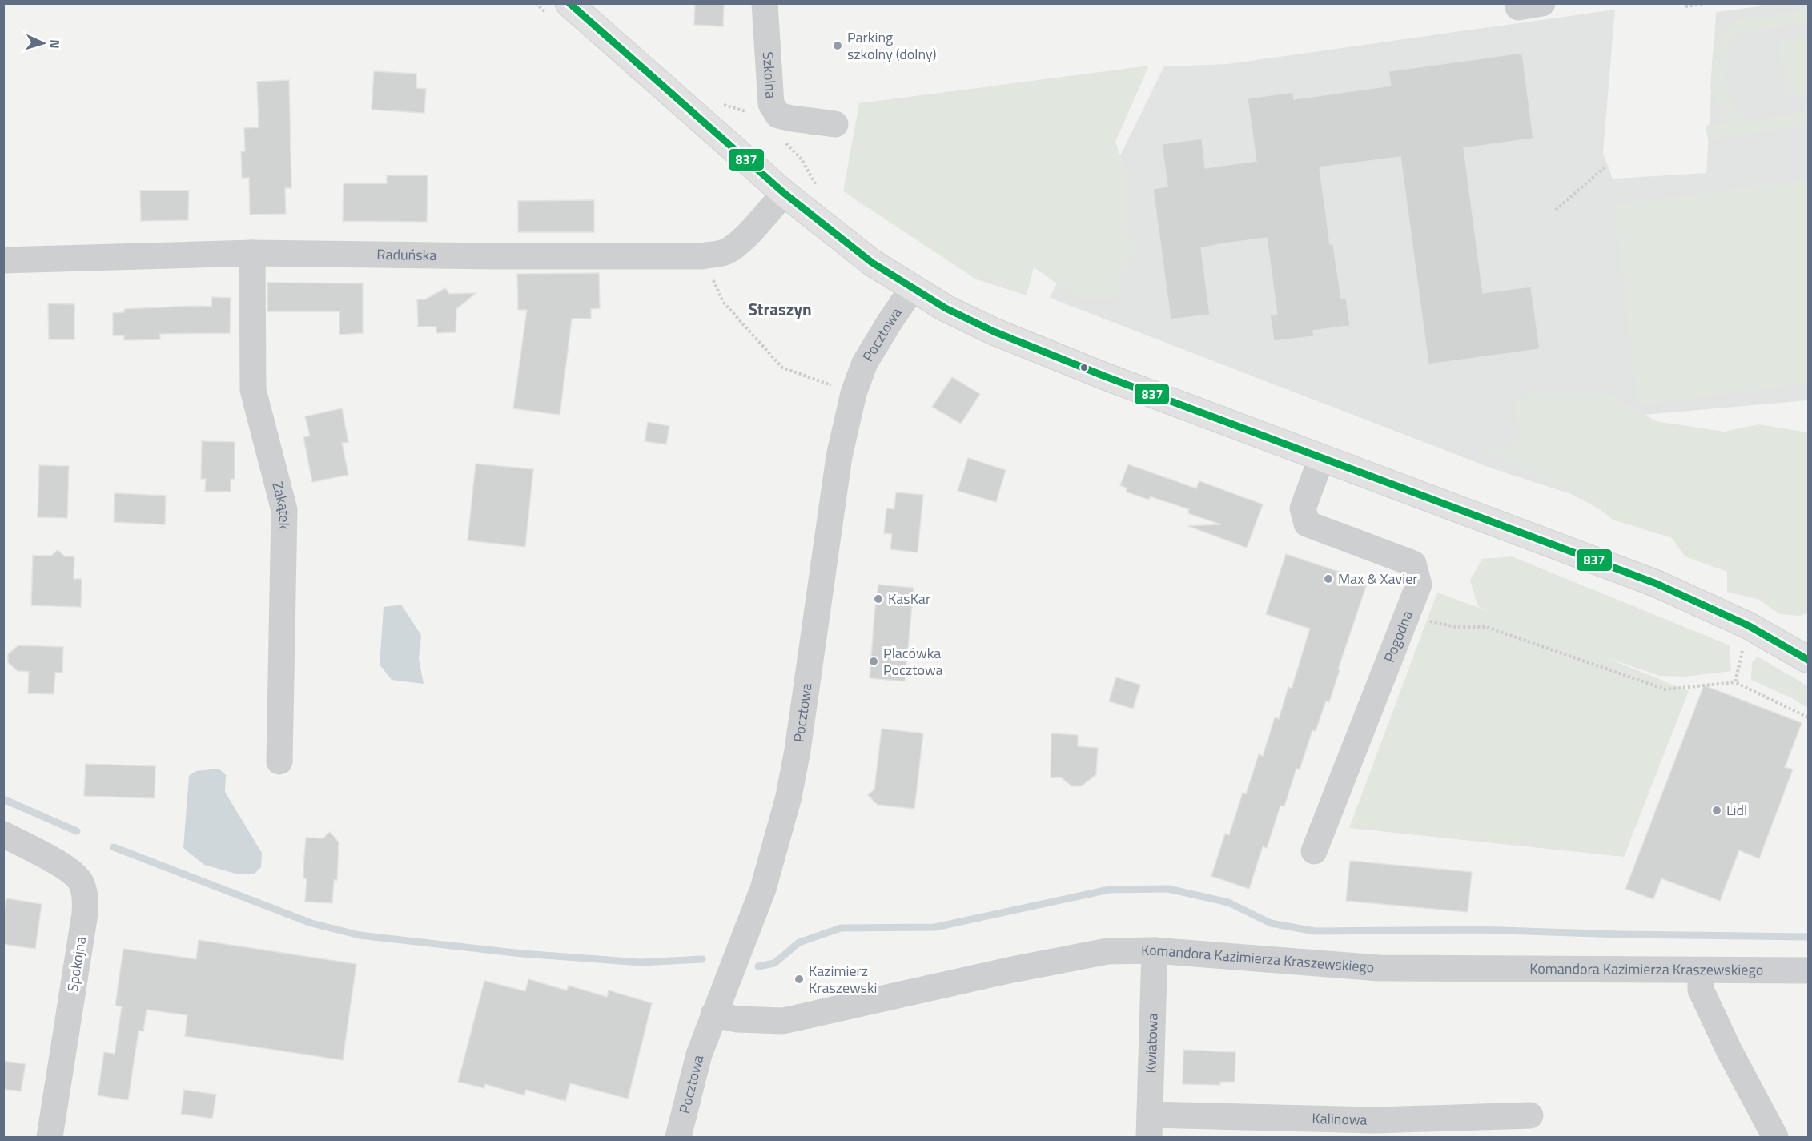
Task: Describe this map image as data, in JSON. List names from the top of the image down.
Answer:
{
  "streets": {
    "street": [
      "Szkolna",
      "Raduńska",
      "Pocztowa",
      "Zakątek",
      "Pogodna",
      "Komandora Kazimierza Kraszewskiego",
      "Spokojna",
      "Kwiatowa",
      "Kalinowa"
    ]
  },
  "crossings": [
    ["Raduńska", "Zakątek"],
    ["Pocztowa", "Komandora Kazimierza Kraszewskiego"],
    ["Komandora Kazimierza Kraszewskiego", "Kwiatowa"],
    ["Kwiatowa", "Kalinowa"]
  ],
  "districts": ["Straszyn"],
  "places": [
    "Parking szkolny (dolny)",
    "Max & Xavier",
    "KasKar",
    "Placówka Pocztowa",
    "Lidl",
    "Kazimierz Kraszewski"
  ],
  "lines": ["transit line 837"],
  "north": "right"
}
